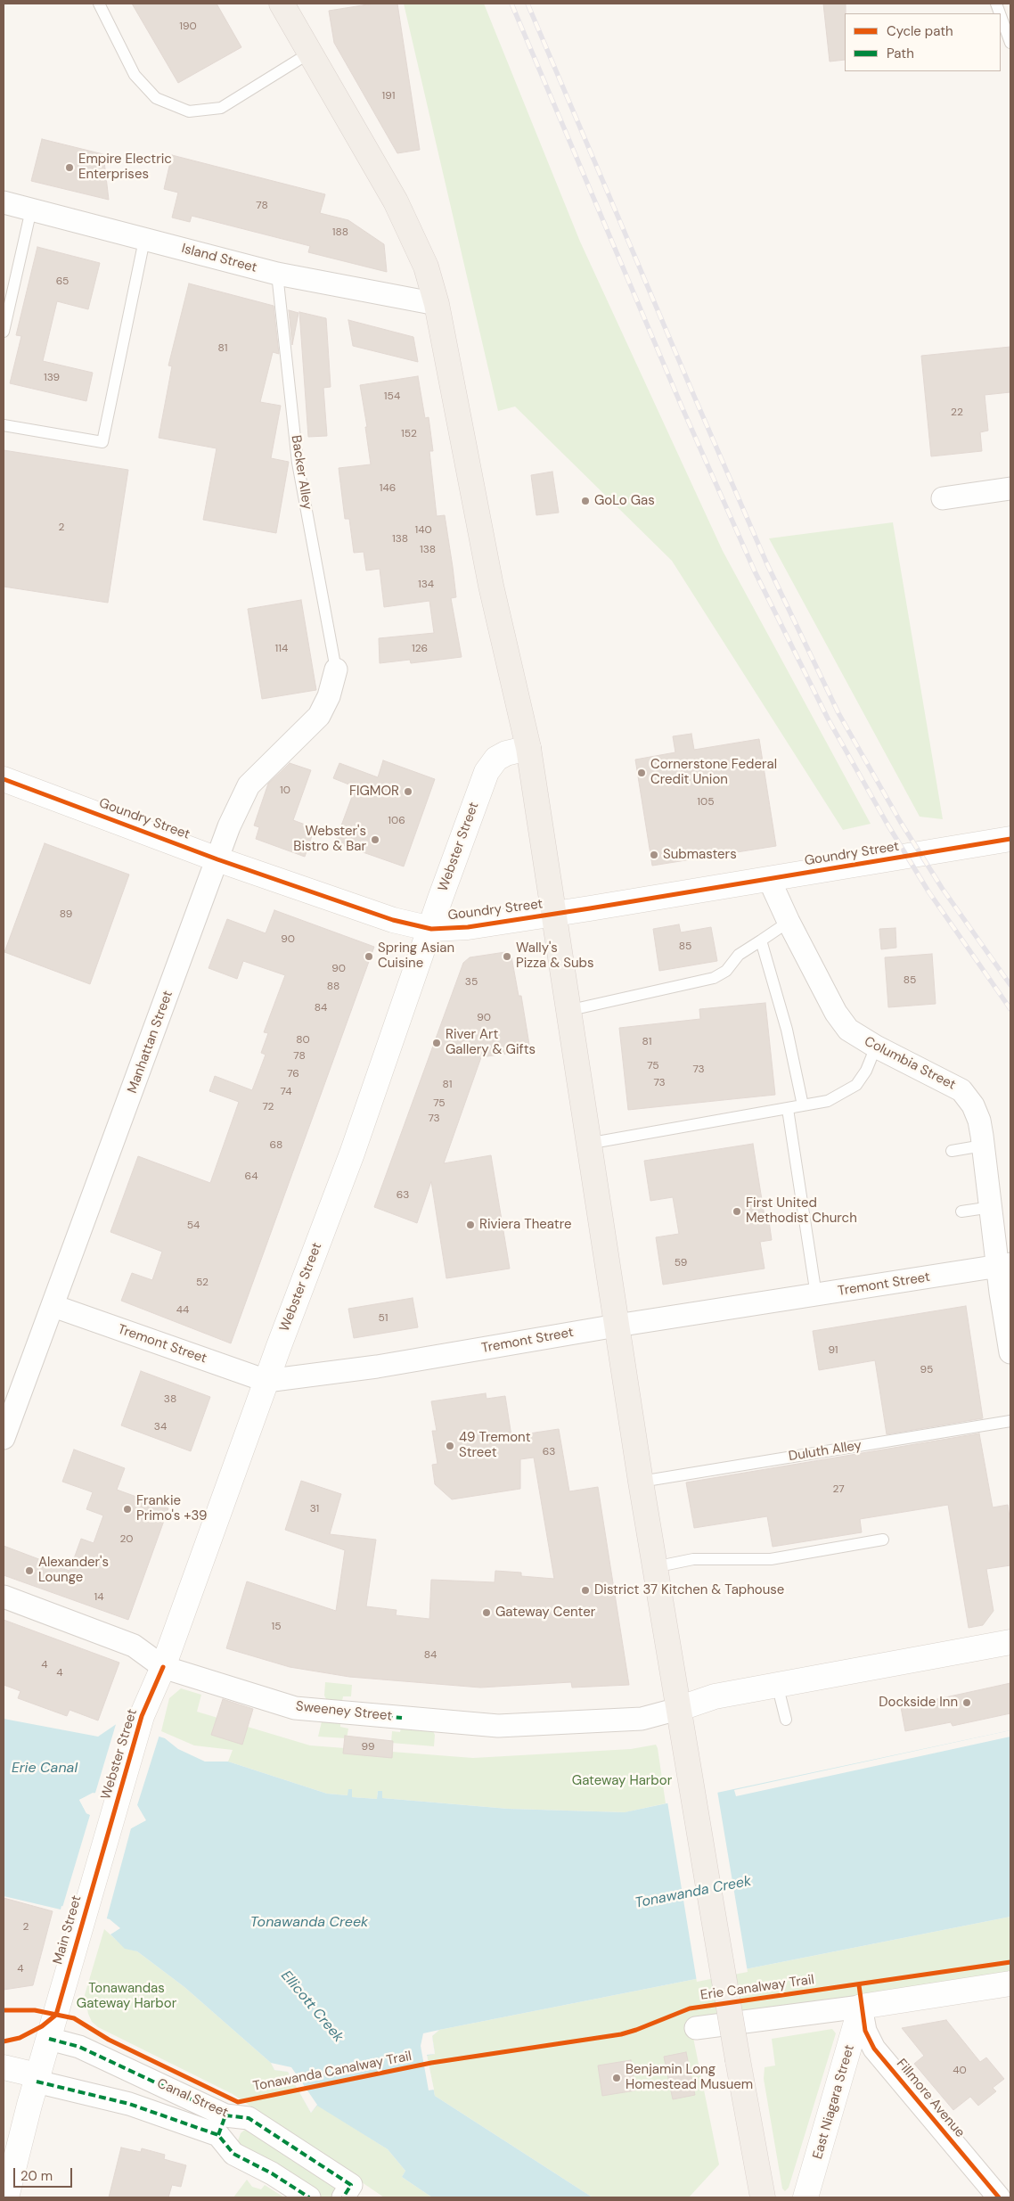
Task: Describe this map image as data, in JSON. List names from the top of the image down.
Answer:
{
  "streets": {
    "street": [
      "Island Street",
      "Goundry Street",
      "Webster Street",
      "Manhattan Street",
      "Columbia Street",
      "Tremont Street",
      "Sweeney Street",
      "Main Street",
      "Canal Street",
      "Fillmore Avenue",
      "East Niagara Street"
    ],
    "lane": ["Backer Alley", "Duluth Alley"],
    "cycle path": ["Erie Canalway Trail"]
  },
  "crossings": [
    ["Island Street", "Backer Alley"],
    ["Backer Alley", "Manhattan Street"],
    ["Goundry Street", "Webster Street"],
    ["Goundry Street", "Manhattan Street"],
    ["Goundry Street", "Columbia Street"],
    ["Webster Street", "Tremont Street"],
    ["Webster Street", "Sweeney Street"],
    ["Webster Street", "Main Street"],
    ["Manhattan Street", "Tremont Street"],
    ["Columbia Street", "Tremont Street"],
    ["Main Street", "Canal Street"],
    ["Fillmore Avenue", "East Niagara Street"]
  ],
  "water": ["Erie Canal", "Tonawanda Creek", "Ellicott Creek"],
  "parks": ["Gateway Harbor", "Tonawandas Gateway Harbor"],
  "places": [
    "Empire Electric Enterprises",
    "GoLo Gas",
    "Cornerstone Federal Credit Union",
    "FIGMOR",
    "Webster's Bistro & Bar",
    "Submasters",
    "Spring Asian Cuisine",
    "Wally's Pizza & Subs",
    "River Art Gallery & Gifts",
    "First United Methodist Church",
    "Riviera Theatre",
    "49 Tremont Street",
    "Frankie Primo's +39",
    "Alexander's Lounge",
    "District 37 Kitchen & Taphouse",
    "Gateway Center",
    "Dockside Inn",
    "Benjamin Long Homestead Musuem"
  ],
  "house_numbers": [
    "190",
    "191",
    "78",
    "188",
    "65",
    "81",
    "139",
    "154",
    "22",
    "152",
    "146",
    "2",
    "140",
    "138",
    "138",
    "134",
    "114",
    "126",
    "10",
    "105",
    "106",
    "89",
    "90",
    "85",
    "90",
    "85",
    "35",
    "88",
    "84",
    "90",
    "80",
    "81",
    "78",
    "75",
    "73",
    "76",
    "73",
    "81",
    "74",
    "75",
    "72",
    "73",
    "68",
    "64",
    "63",
    "54",
    "59",
    "52",
    "44",
    "51",
    "91",
    "95",
    "38",
    "34",
    "63",
    "27",
    "31",
    "20",
    "14",
    "15",
    "84",
    "4",
    "4",
    "99",
    "2",
    "4",
    "40"
  ],
  "legend": ["Cycle path", "Path"],
  "scale_bar": "20 m"
}
